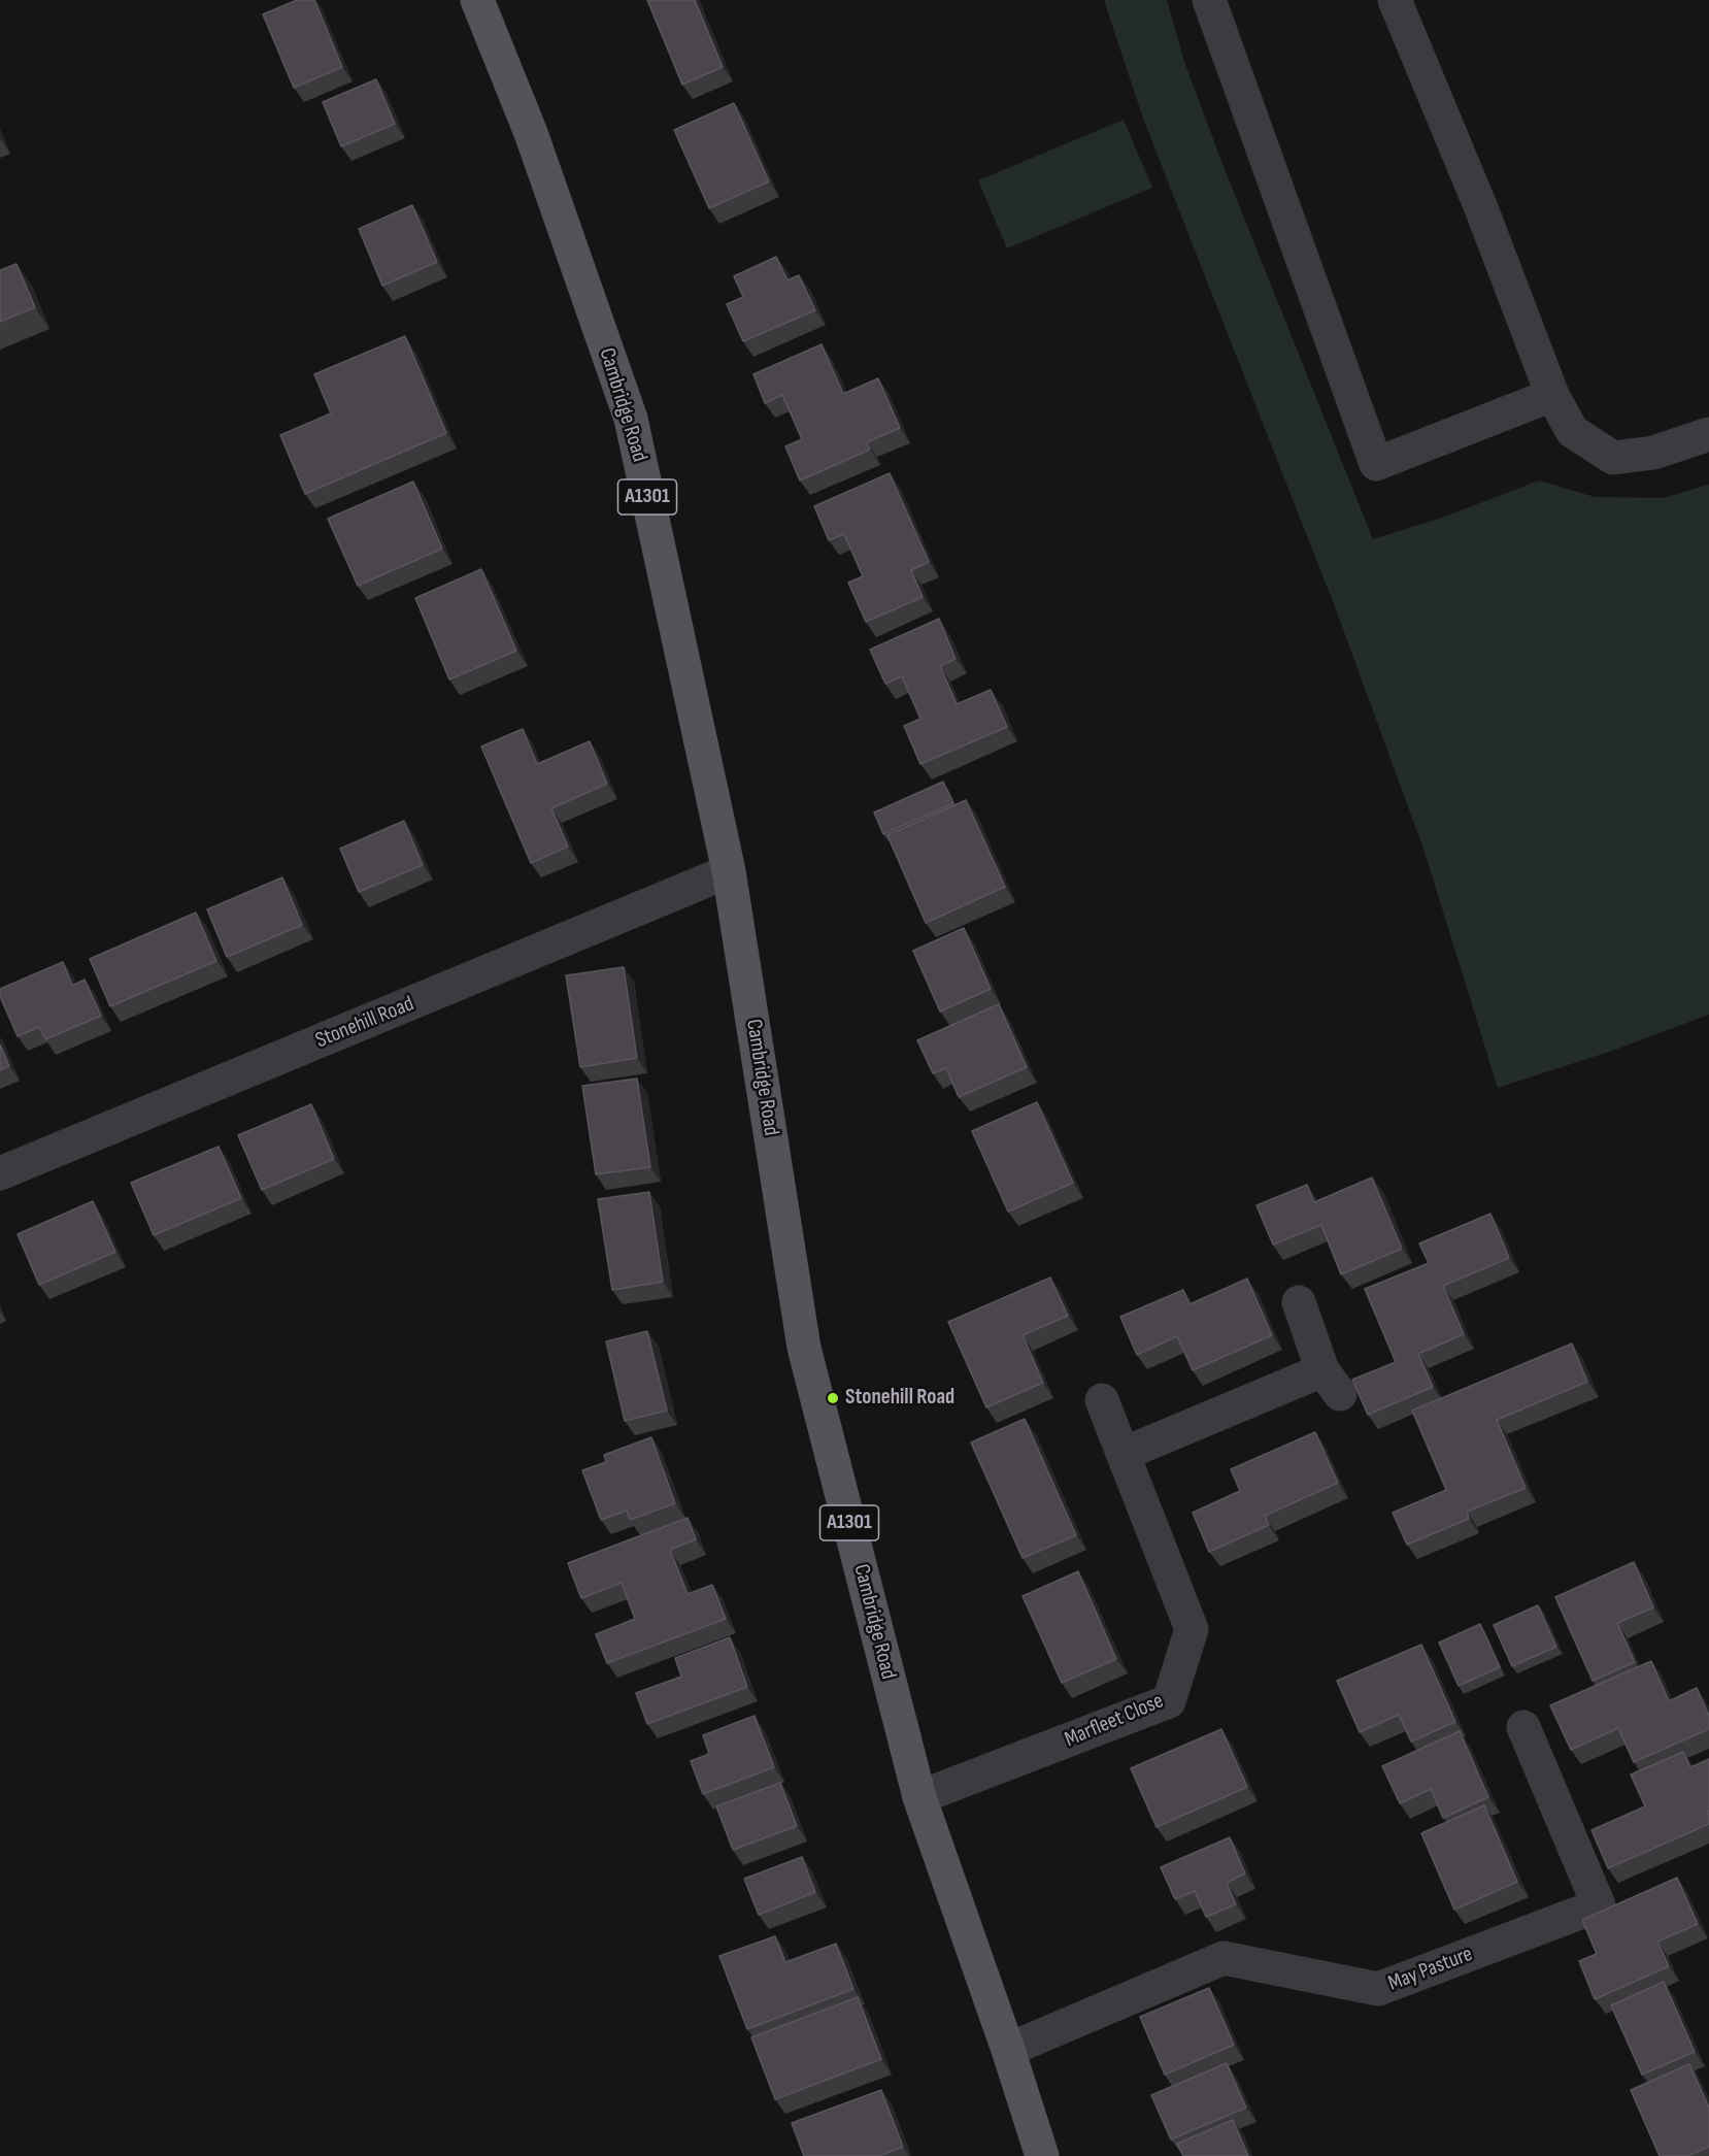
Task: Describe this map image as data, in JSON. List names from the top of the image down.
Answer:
{
  "streets": {
    "main road": ["Cambridge Road", "A1301"],
    "street": ["Stonehill Road", "Marfleet Close", "May Pasture"]
  },
  "crossings": [
    ["Cambridge Road", "Stonehill Road"],
    ["Cambridge Road", "Marfleet Close"],
    ["Cambridge Road", "May Pasture"]
  ],
  "places": ["Stonehill Road"]
}
